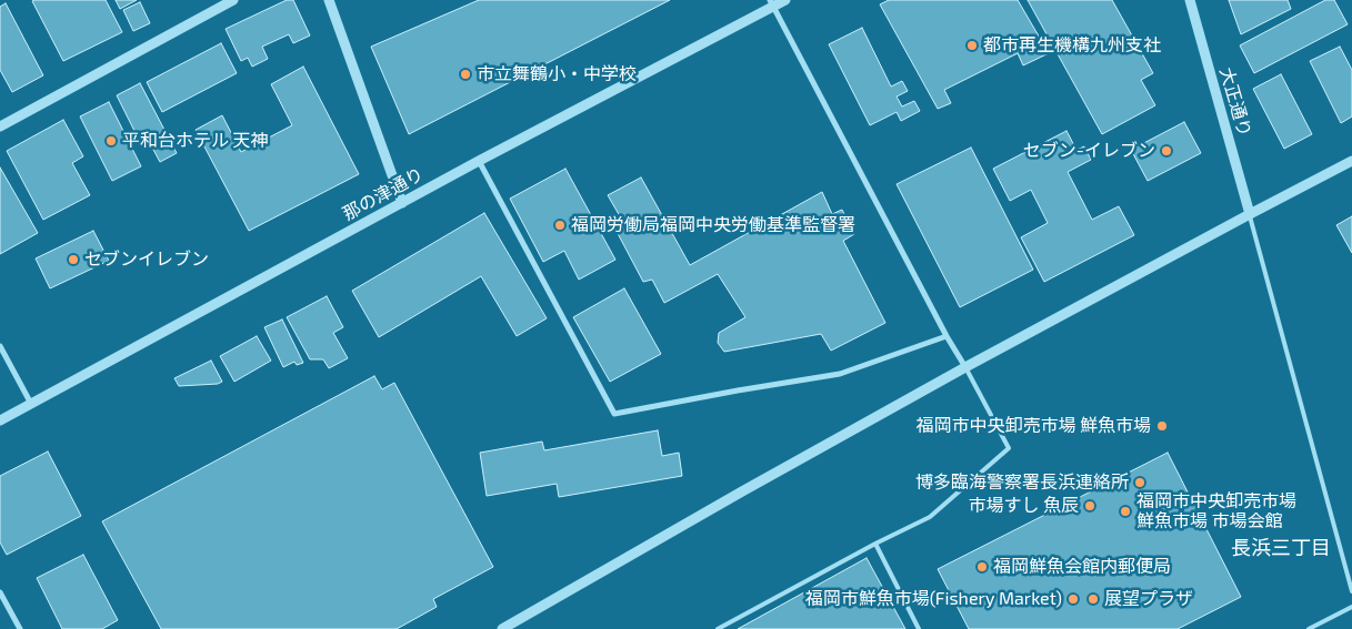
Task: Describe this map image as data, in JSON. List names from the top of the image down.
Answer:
{
  "streets": {
    "street": ["大正通り", "那の津通り"]
  },
  "districts": ["長浜三丁目"],
  "places": [
    "都市再生機構九州支社",
    "市立舞鶴小・中学校",
    "平和台ホテル 天神",
    "セブン-イレブン",
    "福岡労働局福岡中央労働基準監督署",
    "セブンイレブン",
    "福岡市中央卸売市場 鮮魚市場",
    "博多臨海警察署長浜連絡所",
    "市場すし 魚辰",
    "福岡市中央卸売市場 鮮魚市場 市場会館",
    "福岡鮮魚会館内郵便局",
    "福岡市鮮魚市場(Fishery Market)",
    "展望プラザ"
  ]
}
